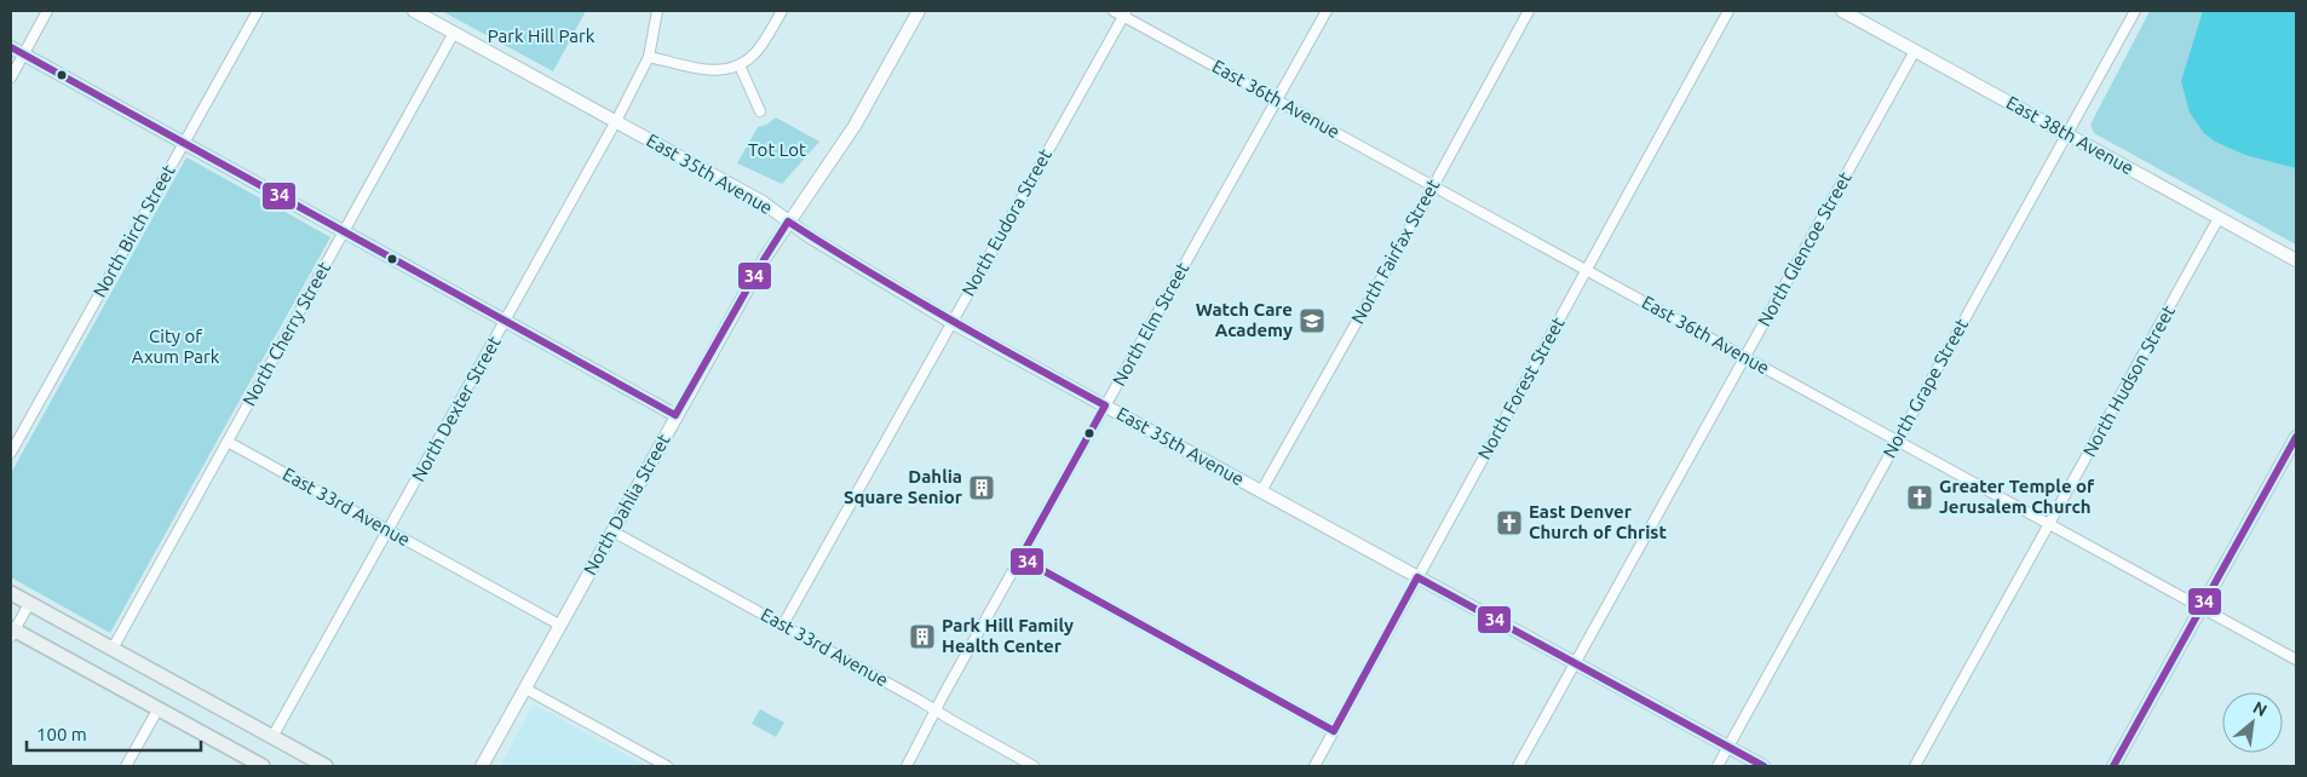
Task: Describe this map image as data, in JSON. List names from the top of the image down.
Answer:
{
  "streets": {
    "street": [
      "East 36th Avenue",
      "East 38th Avenue",
      "East 35th Avenue",
      "North Eudora Street",
      "North Birch Street",
      "North Glencoe Street",
      "North Fairfax Street",
      "North Elm Street",
      "North Cherry Street",
      "North Hudson Street",
      "North Forest Street",
      "North Grape Street",
      "North Dexter Street",
      "North Dahlia Street",
      "East 33rd Avenue"
    ]
  },
  "crossings": [
    ["East 36th Avenue", "North Eudora Street"],
    ["East 36th Avenue", "North Glencoe Street"],
    ["East 36th Avenue", "North Fairfax Street"],
    ["East 36th Avenue", "North Elm Street"],
    ["East 36th Avenue", "North Hudson Street"],
    ["East 36th Avenue", "North Forest Street"],
    ["East 36th Avenue", "North Grape Street"],
    ["East 38th Avenue", "North Glencoe Street"],
    ["East 38th Avenue", "North Hudson Street"],
    ["East 38th Avenue", "North Grape Street"],
    ["East 35th Avenue", "North Eudora Street"],
    ["East 35th Avenue", "North Glencoe Street"],
    ["East 35th Avenue", "North Fairfax Street"],
    ["East 35th Avenue", "North Elm Street"],
    ["East 35th Avenue", "North Cherry Street"],
    ["East 35th Avenue", "North Forest Street"],
    ["East 35th Avenue", "North Grape Street"],
    ["East 35th Avenue", "North Dexter Street"],
    ["East 35th Avenue", "North Dahlia Street"],
    ["North Eudora Street", "East 33rd Avenue"],
    ["North Elm Street", "East 33rd Avenue"],
    ["North Cherry Street", "East 33rd Avenue"],
    ["North Dexter Street", "East 33rd Avenue"],
    ["North Dahlia Street", "East 33rd Avenue"]
  ],
  "parks": ["Park Hill Park", "Tot Lot", "City of Axum Park"],
  "places": {
    "school or university": ["Watch Care Academy"],
    "building": ["Dahlia Square Senior", "Park Hill Family Health Center"],
    "church": ["Greater Temple of Jerusalem Church", "East Denver Church of Christ"]
  },
  "lines": ["transit line 34"],
  "scale_bar": "100 m",
  "north": "top right"
}
